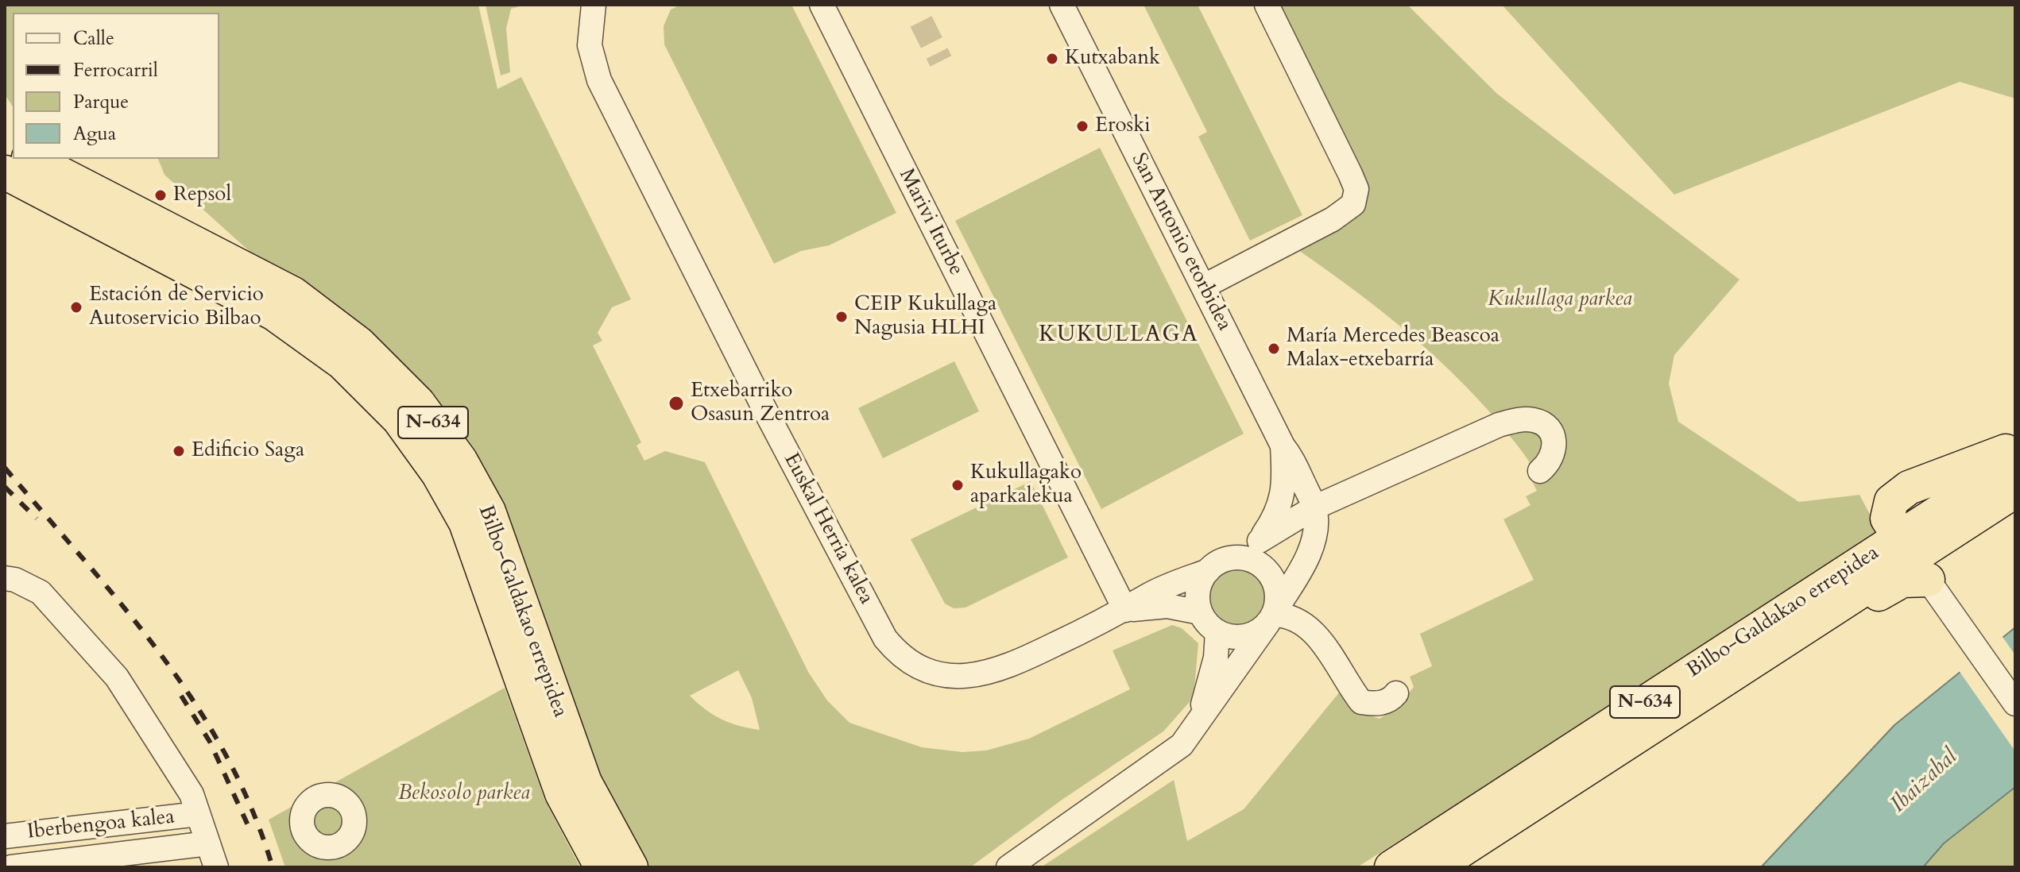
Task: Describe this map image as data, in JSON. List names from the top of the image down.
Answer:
{
  "streets": {
    "highway": ["N-634", "Bilbo-Galdakao errepidea"],
    "street": [
      "Marivi Iturbe",
      "San Antonio etorbidea",
      "Euskal Herria kalea",
      "Iberbengoa kalea"
    ]
  },
  "crossings": [
    ["Marivi Iturbe", "Euskal Herria kalea"],
    ["San Antonio etorbidea", "Euskal Herria kalea"]
  ],
  "districts": ["KUKULLAGA"],
  "water": ["Ibaizabal"],
  "parks": ["Kukullaga parkea", "Bekosolo parkea"],
  "places": [
    "Kutxabank",
    "Eroski",
    "Repsol",
    "Estación de Servicio Autoservicio Bilbao",
    "CEIP Kukullaga Nagusia HLHI",
    "María Mercedes Beascoa Malax-etxebarría",
    "Etxebarriko Osasun Zentroa",
    "Edificio Saga",
    "Kukullagako aparkalekua"
  ],
  "legend": [
    "Calle",
    "Ferrocarril",
    "Parque",
    "Agua"
  ]
}
